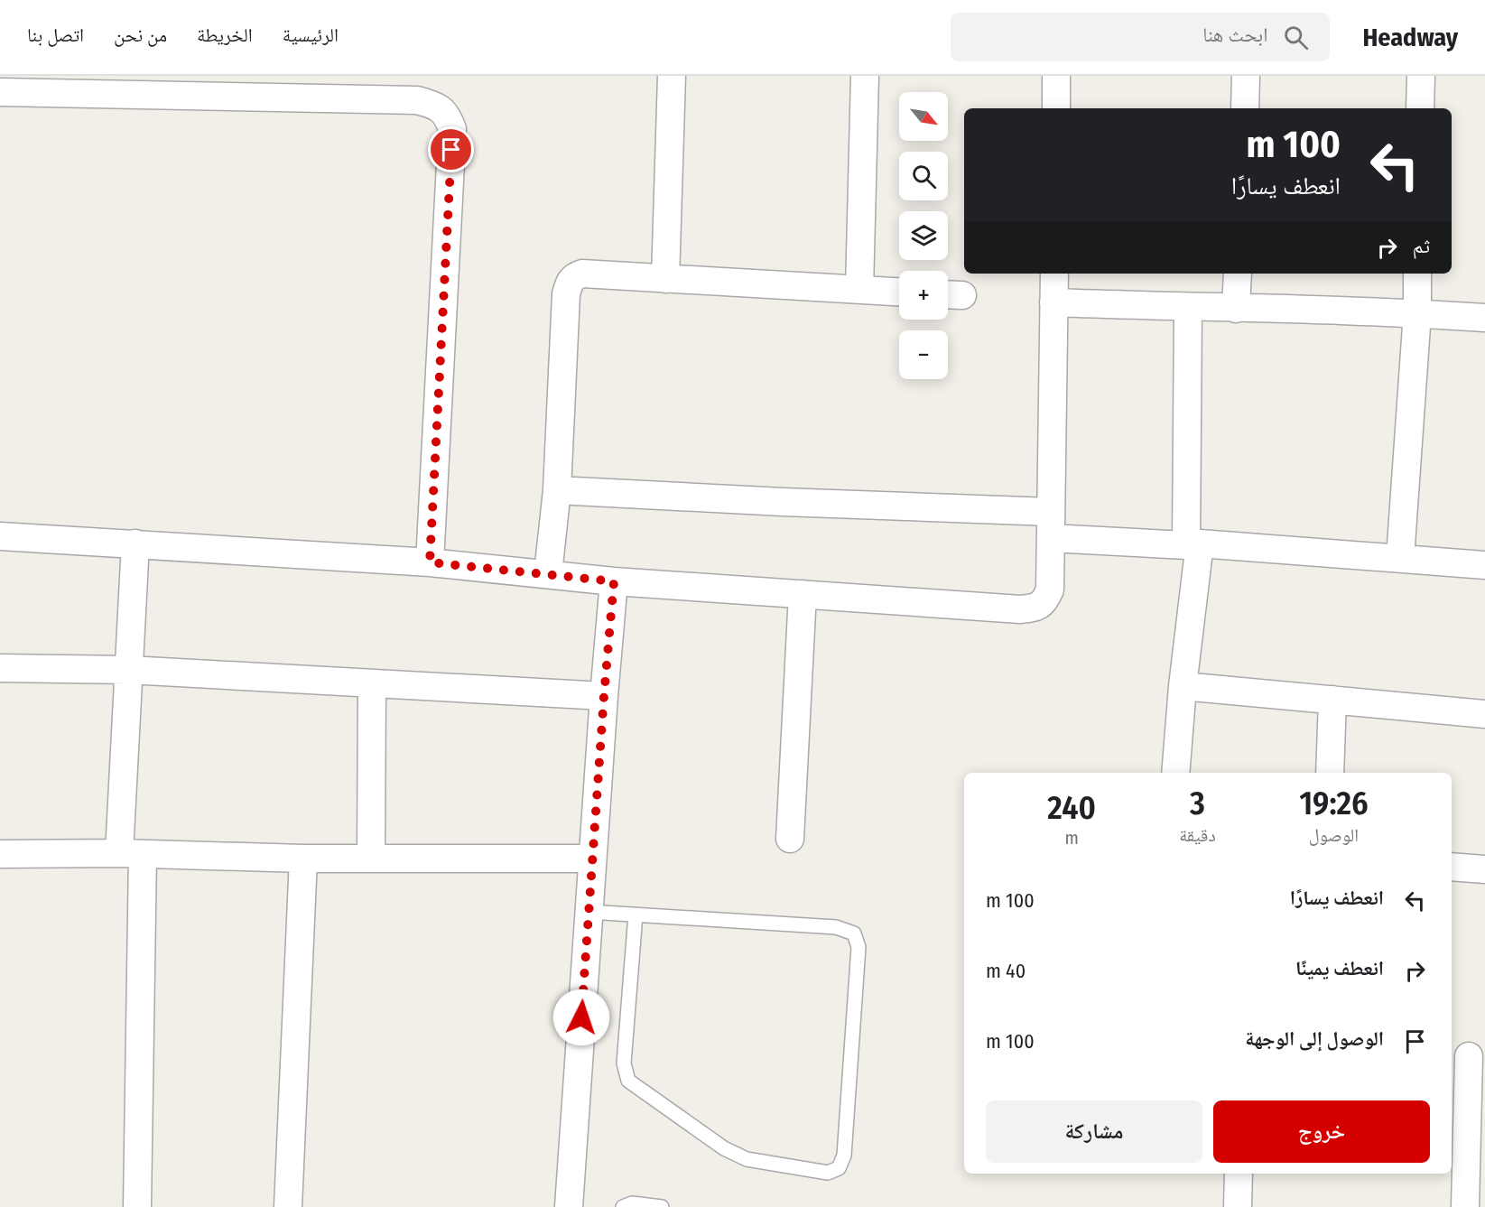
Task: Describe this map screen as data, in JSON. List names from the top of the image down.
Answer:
{
  "north": "bottom right",
  "page": {
    "header": "Headway",
    "search": "ابحث هنا",
    "nav": [
      "الرئيسية",
      "الخريطة",
      "من نحن",
      "اتصل بنا"
    ],
    "map_buttons": ["+", "−"],
    "turn": ["100 m", "انعطف يسارًا"],
    "then": "ثم",
    "eta": [
      "19:26",
      "الوصول",
      "3",
      "دقيقة",
      "240",
      "m"
    ],
    "list": [
      {
        "name": "انعطف يسارًا",
        "value": "100 m"
      },
      {
        "name": "انعطف يمينًا",
        "value": "40 m"
      },
      {
        "name": "الوصول إلى الوجهة",
        "value": "100 m"
      }
    ],
    "buttons": ["خروج", "مشاركة"]
  }
}
